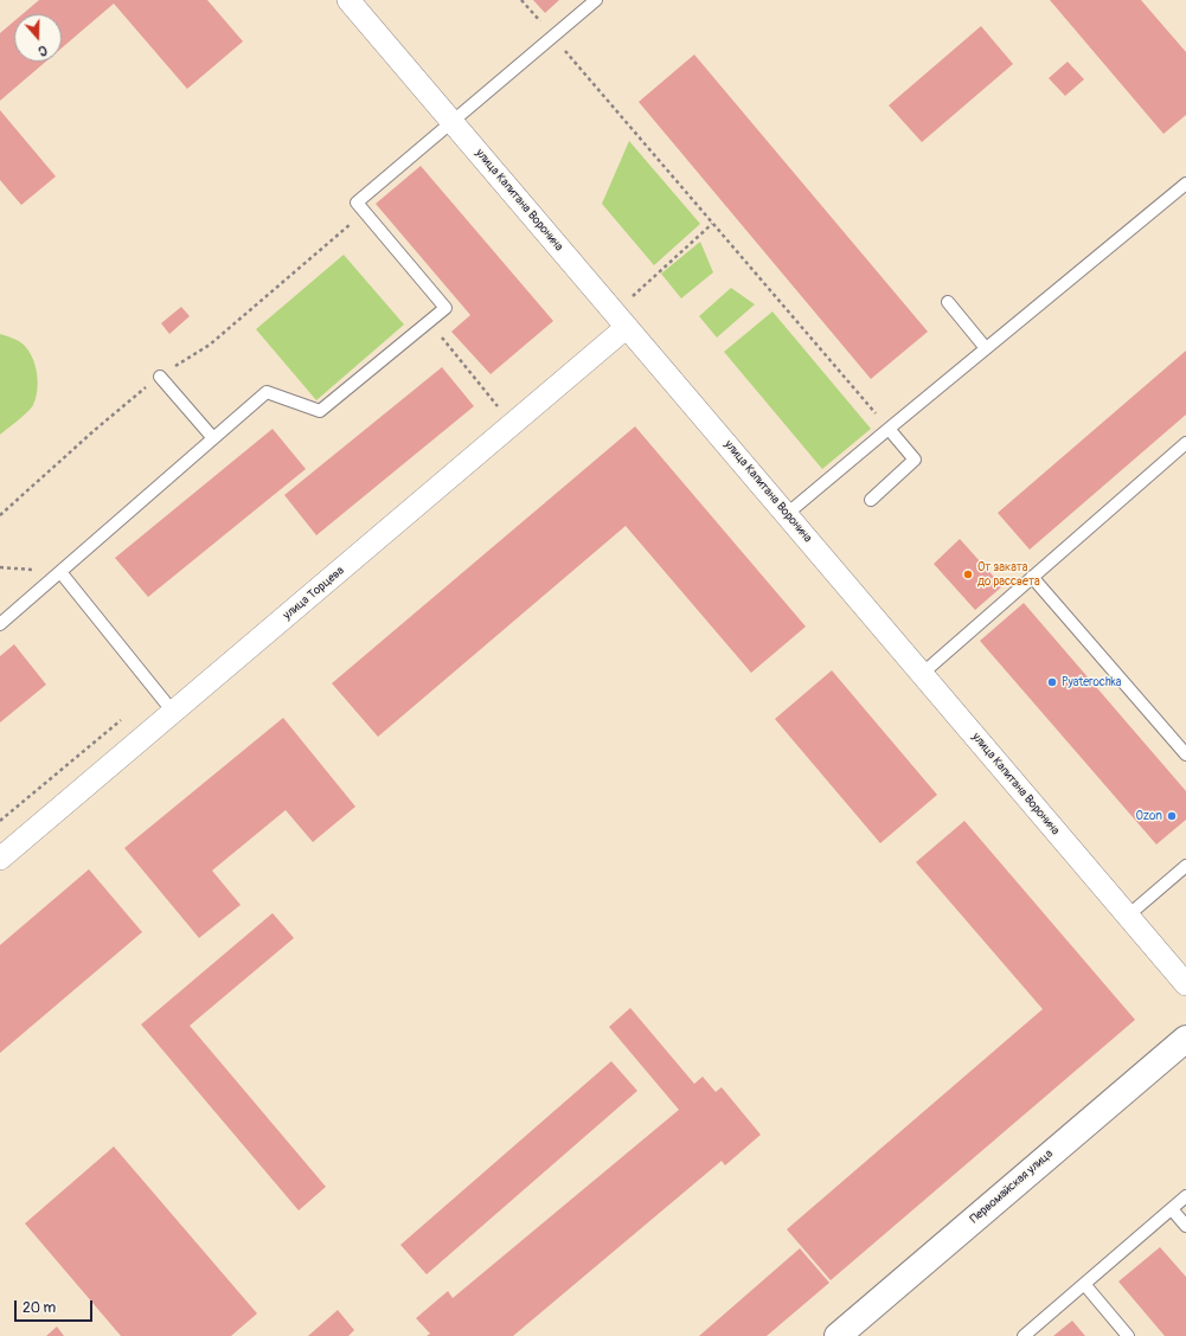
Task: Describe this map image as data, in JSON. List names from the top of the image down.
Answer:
{
  "streets": {
    "street": ["улица Капитана Воронина", "улица Торцева", "Первомайская улица"]
  },
  "crossings": [
    ["улица Капитана Воронина", "улица Торцева"]
  ],
  "places": ["От заката до рассвета", "Pyaterochka", "Ozon"],
  "scale_bar": "20 m",
  "north": "bottom"
}
